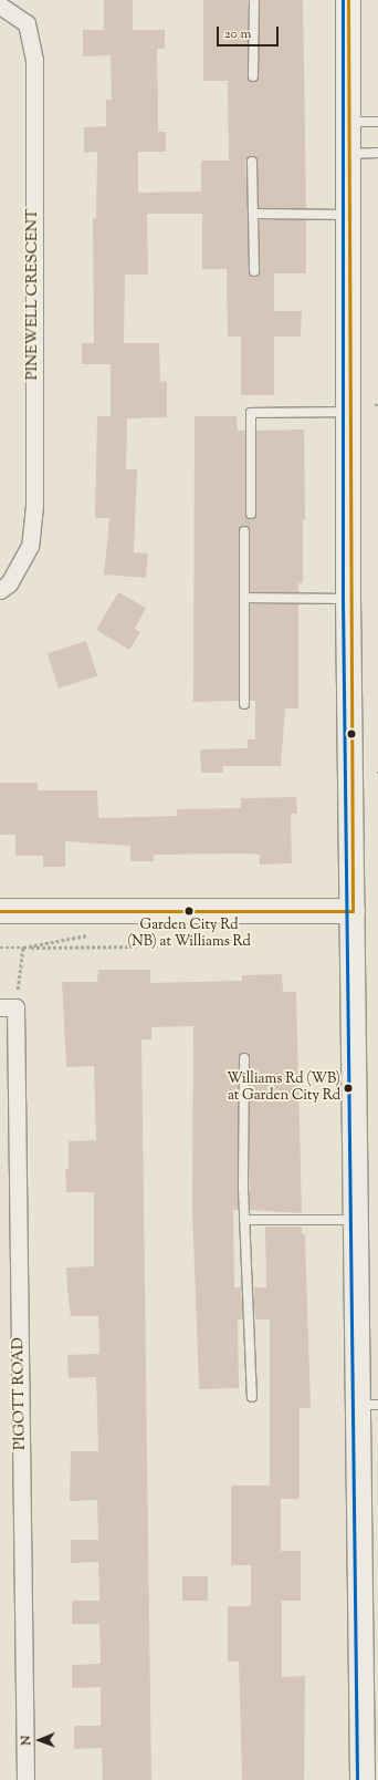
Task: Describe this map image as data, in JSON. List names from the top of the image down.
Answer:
{
  "streets": {
    "street": ["PINEWELL CRESCENT", "PIGOTT ROAD"]
  },
  "places": ["Garden City Rd (NB) at Williams Rd", "Williams Rd (WB) at Garden City Rd"],
  "scale_bar": "20 m",
  "north": "left"
}
